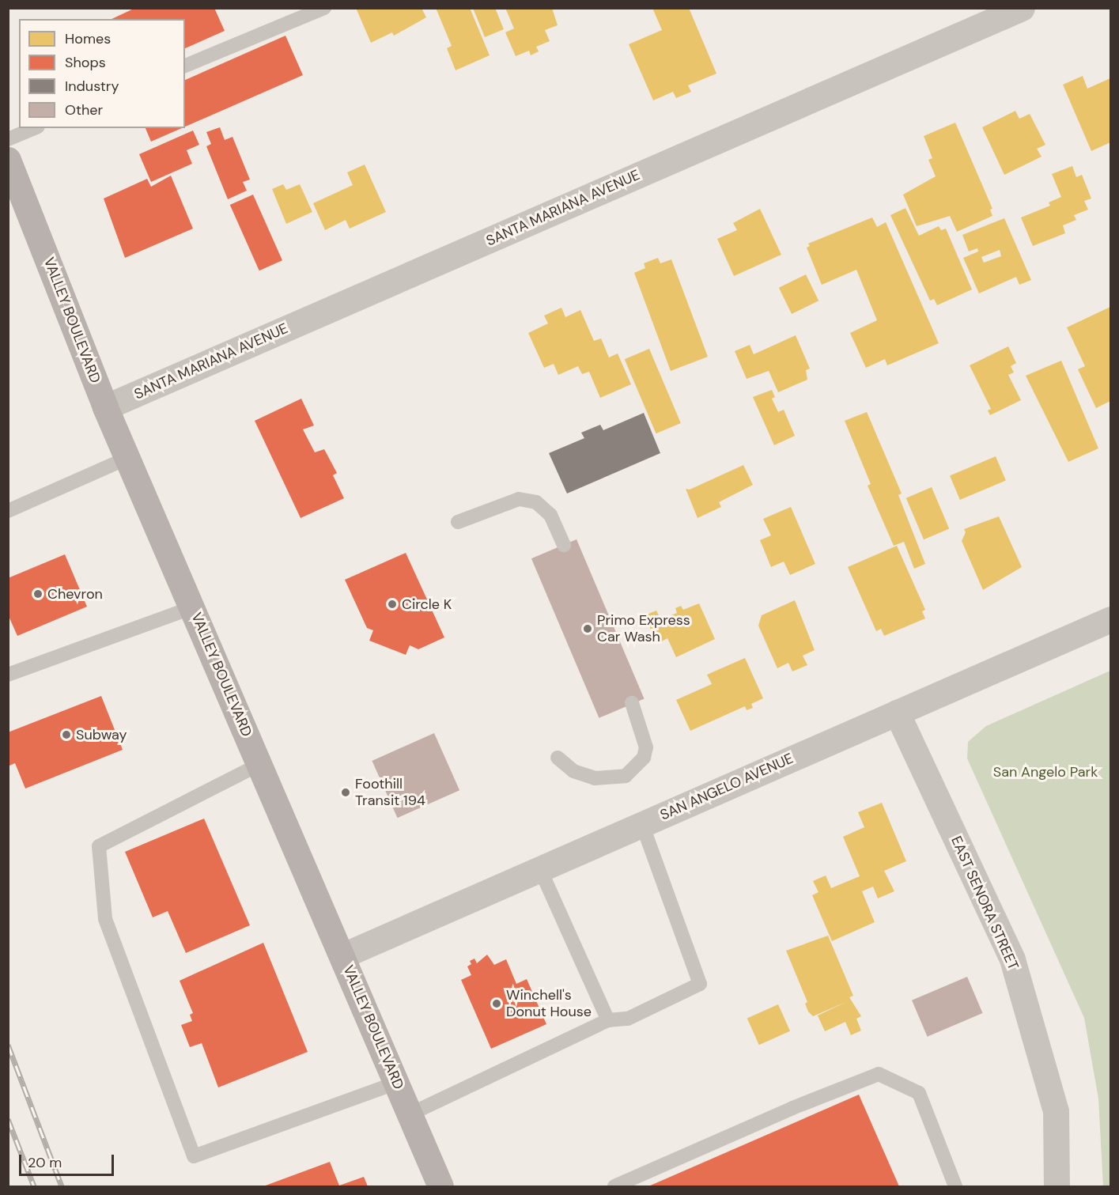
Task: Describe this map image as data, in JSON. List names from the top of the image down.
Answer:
{
  "streets": {
    "main road": ["VALLEY BOULEVARD"],
    "street": ["SANTA MARIANA AVENUE", "SAN ANGELO AVENUE", "EAST SENORA STREET"]
  },
  "crossings": [
    ["SANTA MARIANA AVENUE", "VALLEY BOULEVARD"],
    ["VALLEY BOULEVARD", "SAN ANGELO AVENUE"],
    ["SAN ANGELO AVENUE", "EAST SENORA STREET"]
  ],
  "parks": ["San Angelo Park"],
  "places": [
    "Chevron",
    "Circle K",
    "Primo Express Car Wash",
    "Subway",
    "Foothill Transit 194",
    "Winchell's Donut House"
  ],
  "legend": [
    "Homes",
    "Shops",
    "Industry",
    "Other"
  ],
  "scale_bar": "20 m"
}
